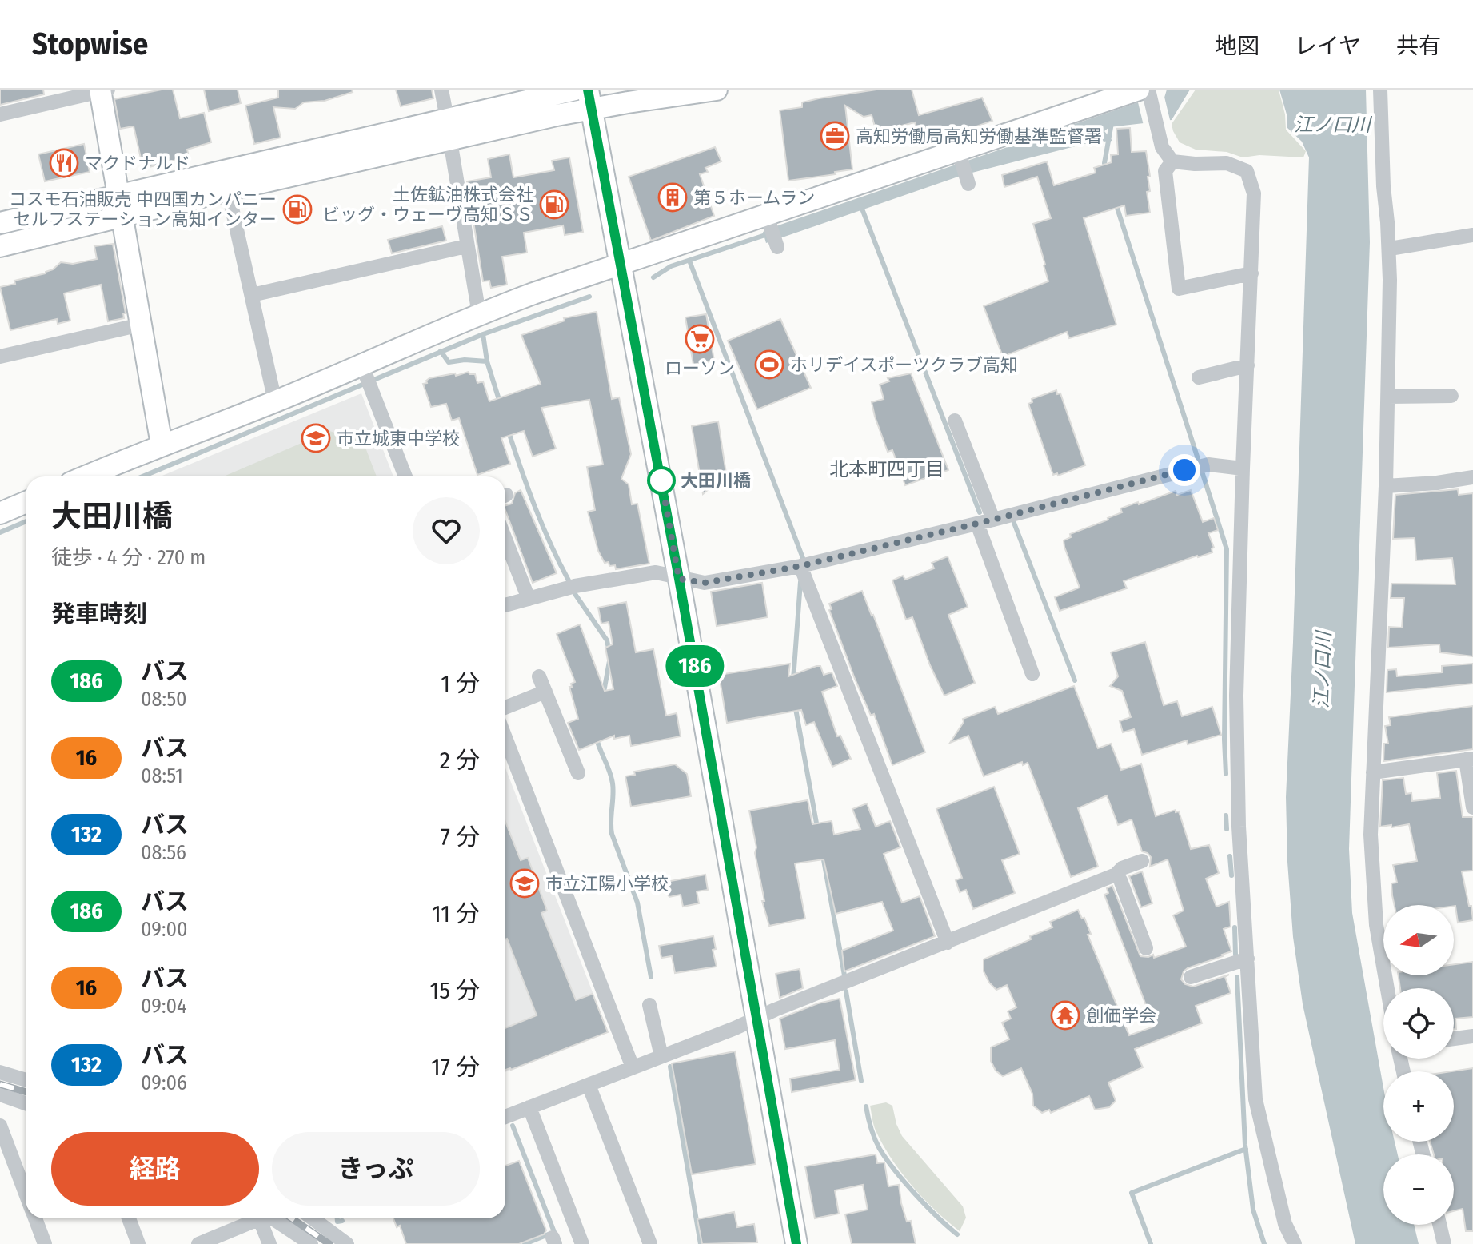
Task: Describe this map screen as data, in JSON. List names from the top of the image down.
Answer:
{
  "districts": ["北本町四丁目"],
  "water": ["江ノ口川"],
  "places": {
    "office": ["高知労働局高知労働基準監督署"],
    "restaurant": ["マクドナルド"],
    "building": ["第５ホームラン"],
    "fuel station": ["土佐鉱油株式会社 ビッグ・ウェーヴ高知ＳＳ", "コスモ石油販売 中四国カンパニー セルフステーション高知インター"],
    "supermarket": ["ローソン"],
    "sports": ["ホリデイスポーツクラブ高知"],
    "school or university": ["市立城東中学校", "市立江陽小学校"],
    "other": ["大田川橋"],
    "temple": ["創価学会"]
  },
  "lines": ["bus line 186"],
  "north": "left",
  "page": {
    "header": "Stopwise",
    "nav": ["地図", "レイヤ", "共有"],
    "on_map": "186",
    "heading": [
      ["大田川橋", "徒歩 · 4 分 · 270 m"],
      "発車時刻"
    ],
    "list": [
      {
        "mark": "186",
        "name": "バス",
        "note": "08:50",
        "value": "1 分"
      },
      {
        "mark": "16",
        "name": "バス",
        "note": "08:51",
        "value": "2 分"
      },
      {
        "mark": "132",
        "name": "バス",
        "note": "08:56",
        "value": "7 分"
      },
      {
        "mark": "186",
        "name": "バス",
        "note": "09:00",
        "value": "11 分"
      },
      {
        "mark": "16",
        "name": "バス",
        "note": "09:04",
        "value": "15 分"
      },
      {
        "mark": "132",
        "name": "バス",
        "note": "09:06",
        "value": "17 分"
      }
    ],
    "map_buttons": ["+", "−"],
    "buttons": ["経路", "きっぷ"]
  }
}
